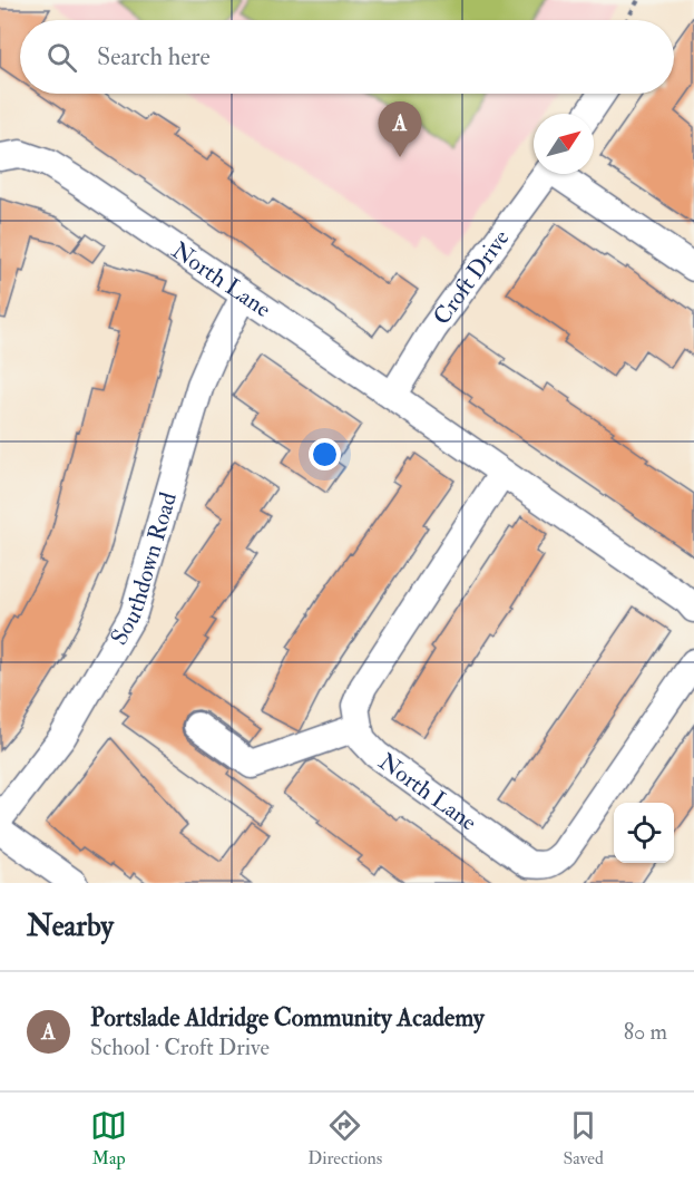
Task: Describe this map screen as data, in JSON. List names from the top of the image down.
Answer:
{
  "streets": {
    "street": ["Croft Drive", "North Lane", "Southdown Road"]
  },
  "crossings": [
    ["Croft Drive", "North Lane"],
    ["North Lane", "Southdown Road"]
  ],
  "north": "top right",
  "page": {
    "search": "Search here",
    "pins": "A",
    "heading": "Nearby",
    "list": [
      {
        "mark": "A",
        "name": "Portslade Aldridge Community Academy",
        "note": "School · Croft Drive",
        "value": "80 m"
      }
    ],
    "nav": ["Map", "Directions", "Saved"]
  }
}
